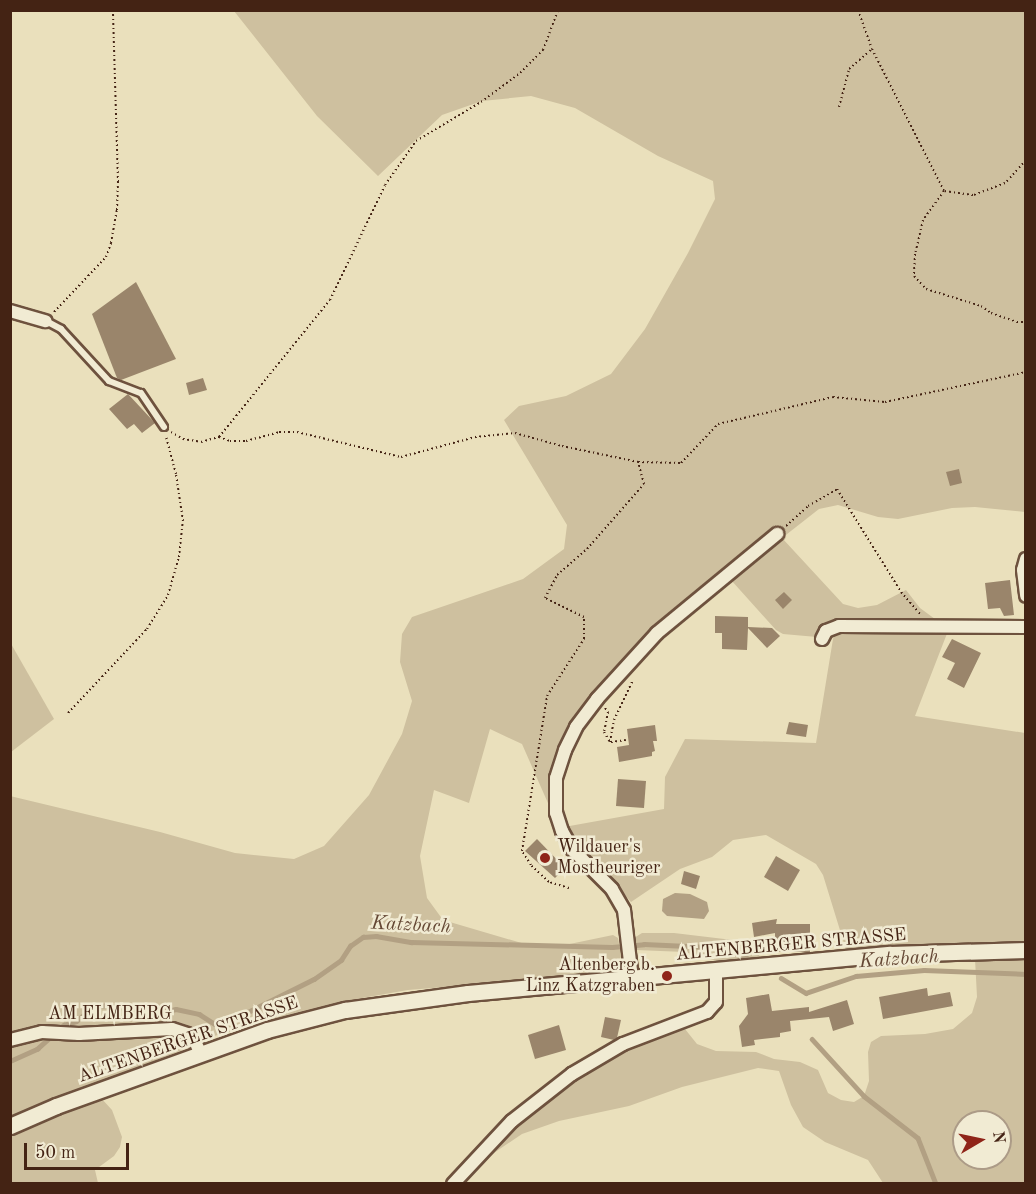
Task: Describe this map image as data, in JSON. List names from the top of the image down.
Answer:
{
  "streets": {
    "street": ["ALTENBERGER STRASSE", "AM ELMBERG"]
  },
  "crossings": [
    ["ALTENBERGER STRASSE", "AM ELMBERG"]
  ],
  "water": ["Katzbach"],
  "places": ["Wildauer's Mostheuriger", "Altenberg b. Linz Katzgraben"],
  "scale_bar": "50 m",
  "north": "right"
}
